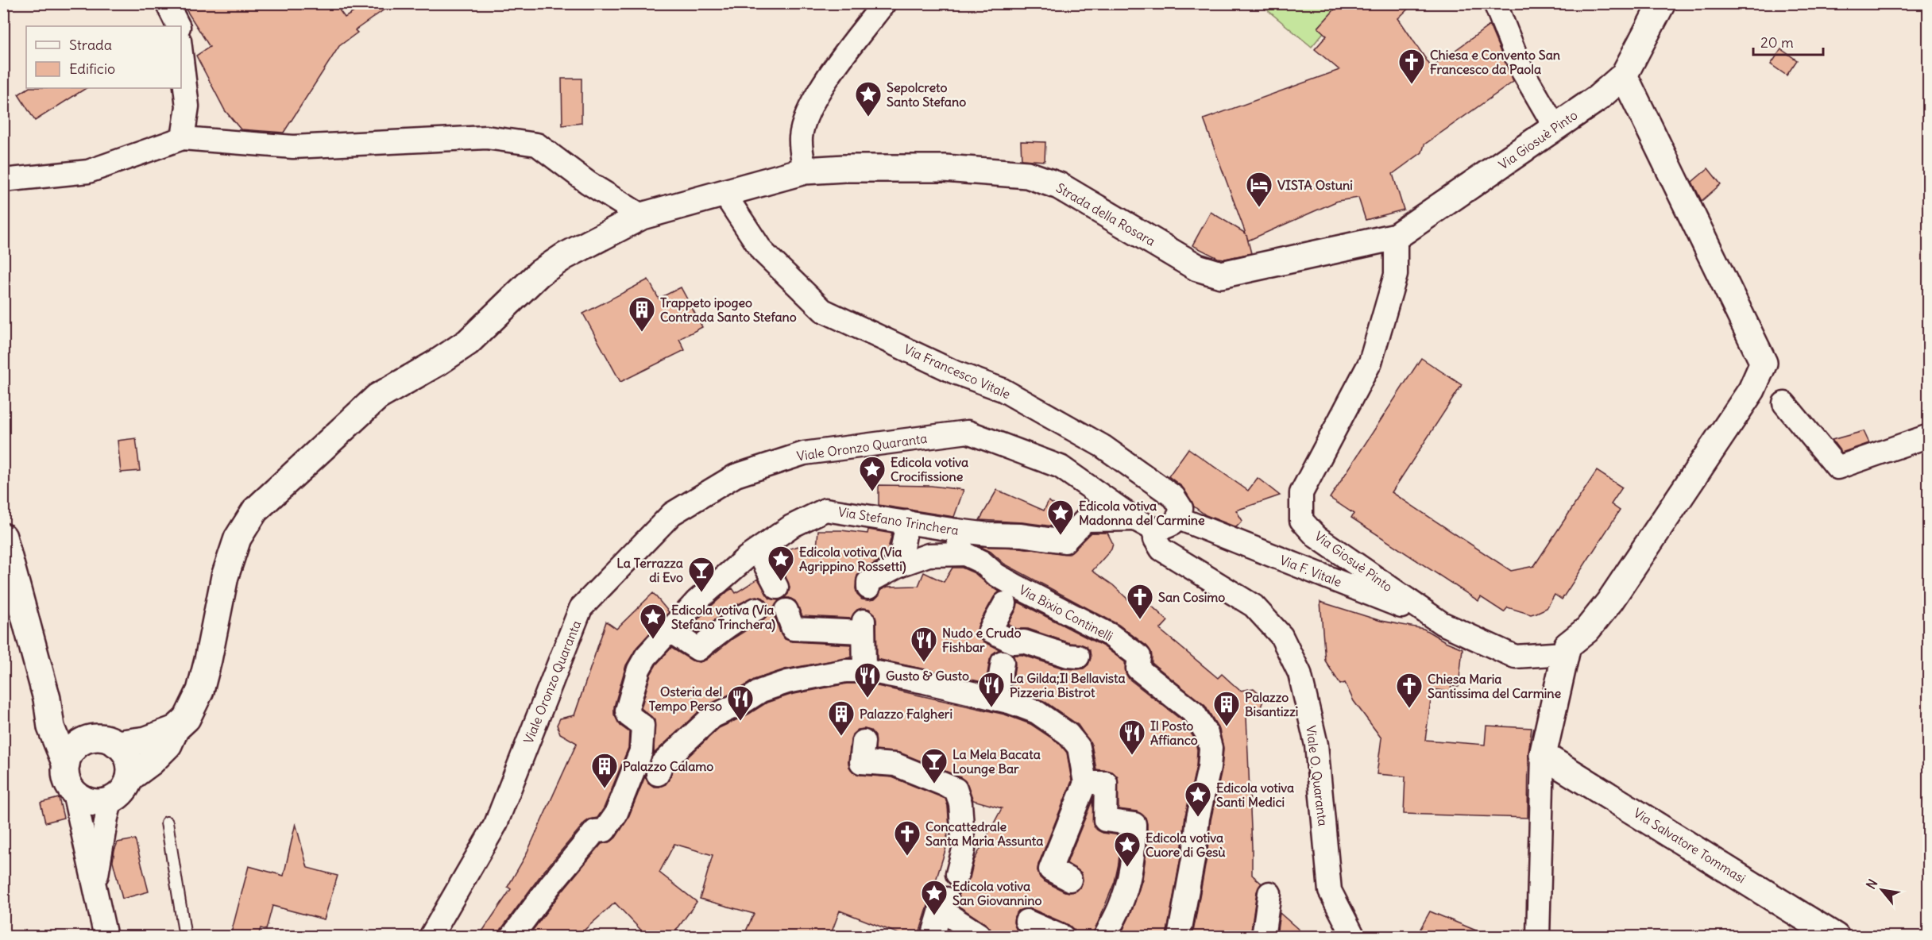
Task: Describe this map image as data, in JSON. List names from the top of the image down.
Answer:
{
  "streets": {
    "street": [
      "Via Giosuè Pinto",
      "Strada della Rosara",
      "Via Francesco Vitale",
      "Viale Oronzo Quaranta",
      "Via Stefano Trinchera",
      "Via F. Vitale",
      "Via Bixio Continelli",
      "Viale O. Quaranta",
      "Via Salvatore Tommasi"
    ]
  },
  "crossings": [
    ["Via Giosuè Pinto", "Strada della Rosara"],
    ["Via Giosuè Pinto", "Via F. Vitale"],
    ["Strada della Rosara", "Via Francesco Vitale"],
    ["Via Francesco Vitale", "Via F. Vitale"],
    ["Viale Oronzo Quaranta", "Via Stefano Trinchera"],
    ["Viale Oronzo Quaranta", "Viale O. Quaranta"],
    ["Via Stefano Trinchera", "Viale O. Quaranta"]
  ],
  "places": {
    "church": [
      "Chiesa e Convento San Francesco da Paola",
      "San Cosimo",
      "Chiesa Maria Santissima del Carmine",
      "Concattedrale Santa Maria Assunta"
    ],
    "place": [
      "Sepolcreto Santo Stefano",
      "Edicola votiva Crocifissione",
      "Edicola votiva Madonna del Carmine",
      "Edicola votiva (Via Agrippino Rossetti)",
      "Edicola votiva (Via Stefano Trinchera)",
      "Edicola votiva Santi Medici",
      "Edicola votiva Cuore di Gesù",
      "Edicola votiva San Giovannino"
    ],
    "hotel": ["VISTA Ostuni"],
    "building": [
      "Trappeto ipogeo Contrada Santo Stefano",
      "Palazzo Bisantizzi",
      "Palazzo Falgheri",
      "Palazzo Calamo"
    ],
    "bar": ["La Terrazza di Evo", "La Mela Bacata Lounge Bar"],
    "restaurant": [
      "Nudo e Crudo Fishbar",
      "Gusto & Gusto",
      "La Gilda;Il Bellavista Pizzeria Bistrot",
      "Osteria del Tempo Perso",
      "Il Posto Affianco"
    ]
  },
  "legend": ["Strada", "Edificio"],
  "scale_bar": "20 m",
  "north": "top left"
}
